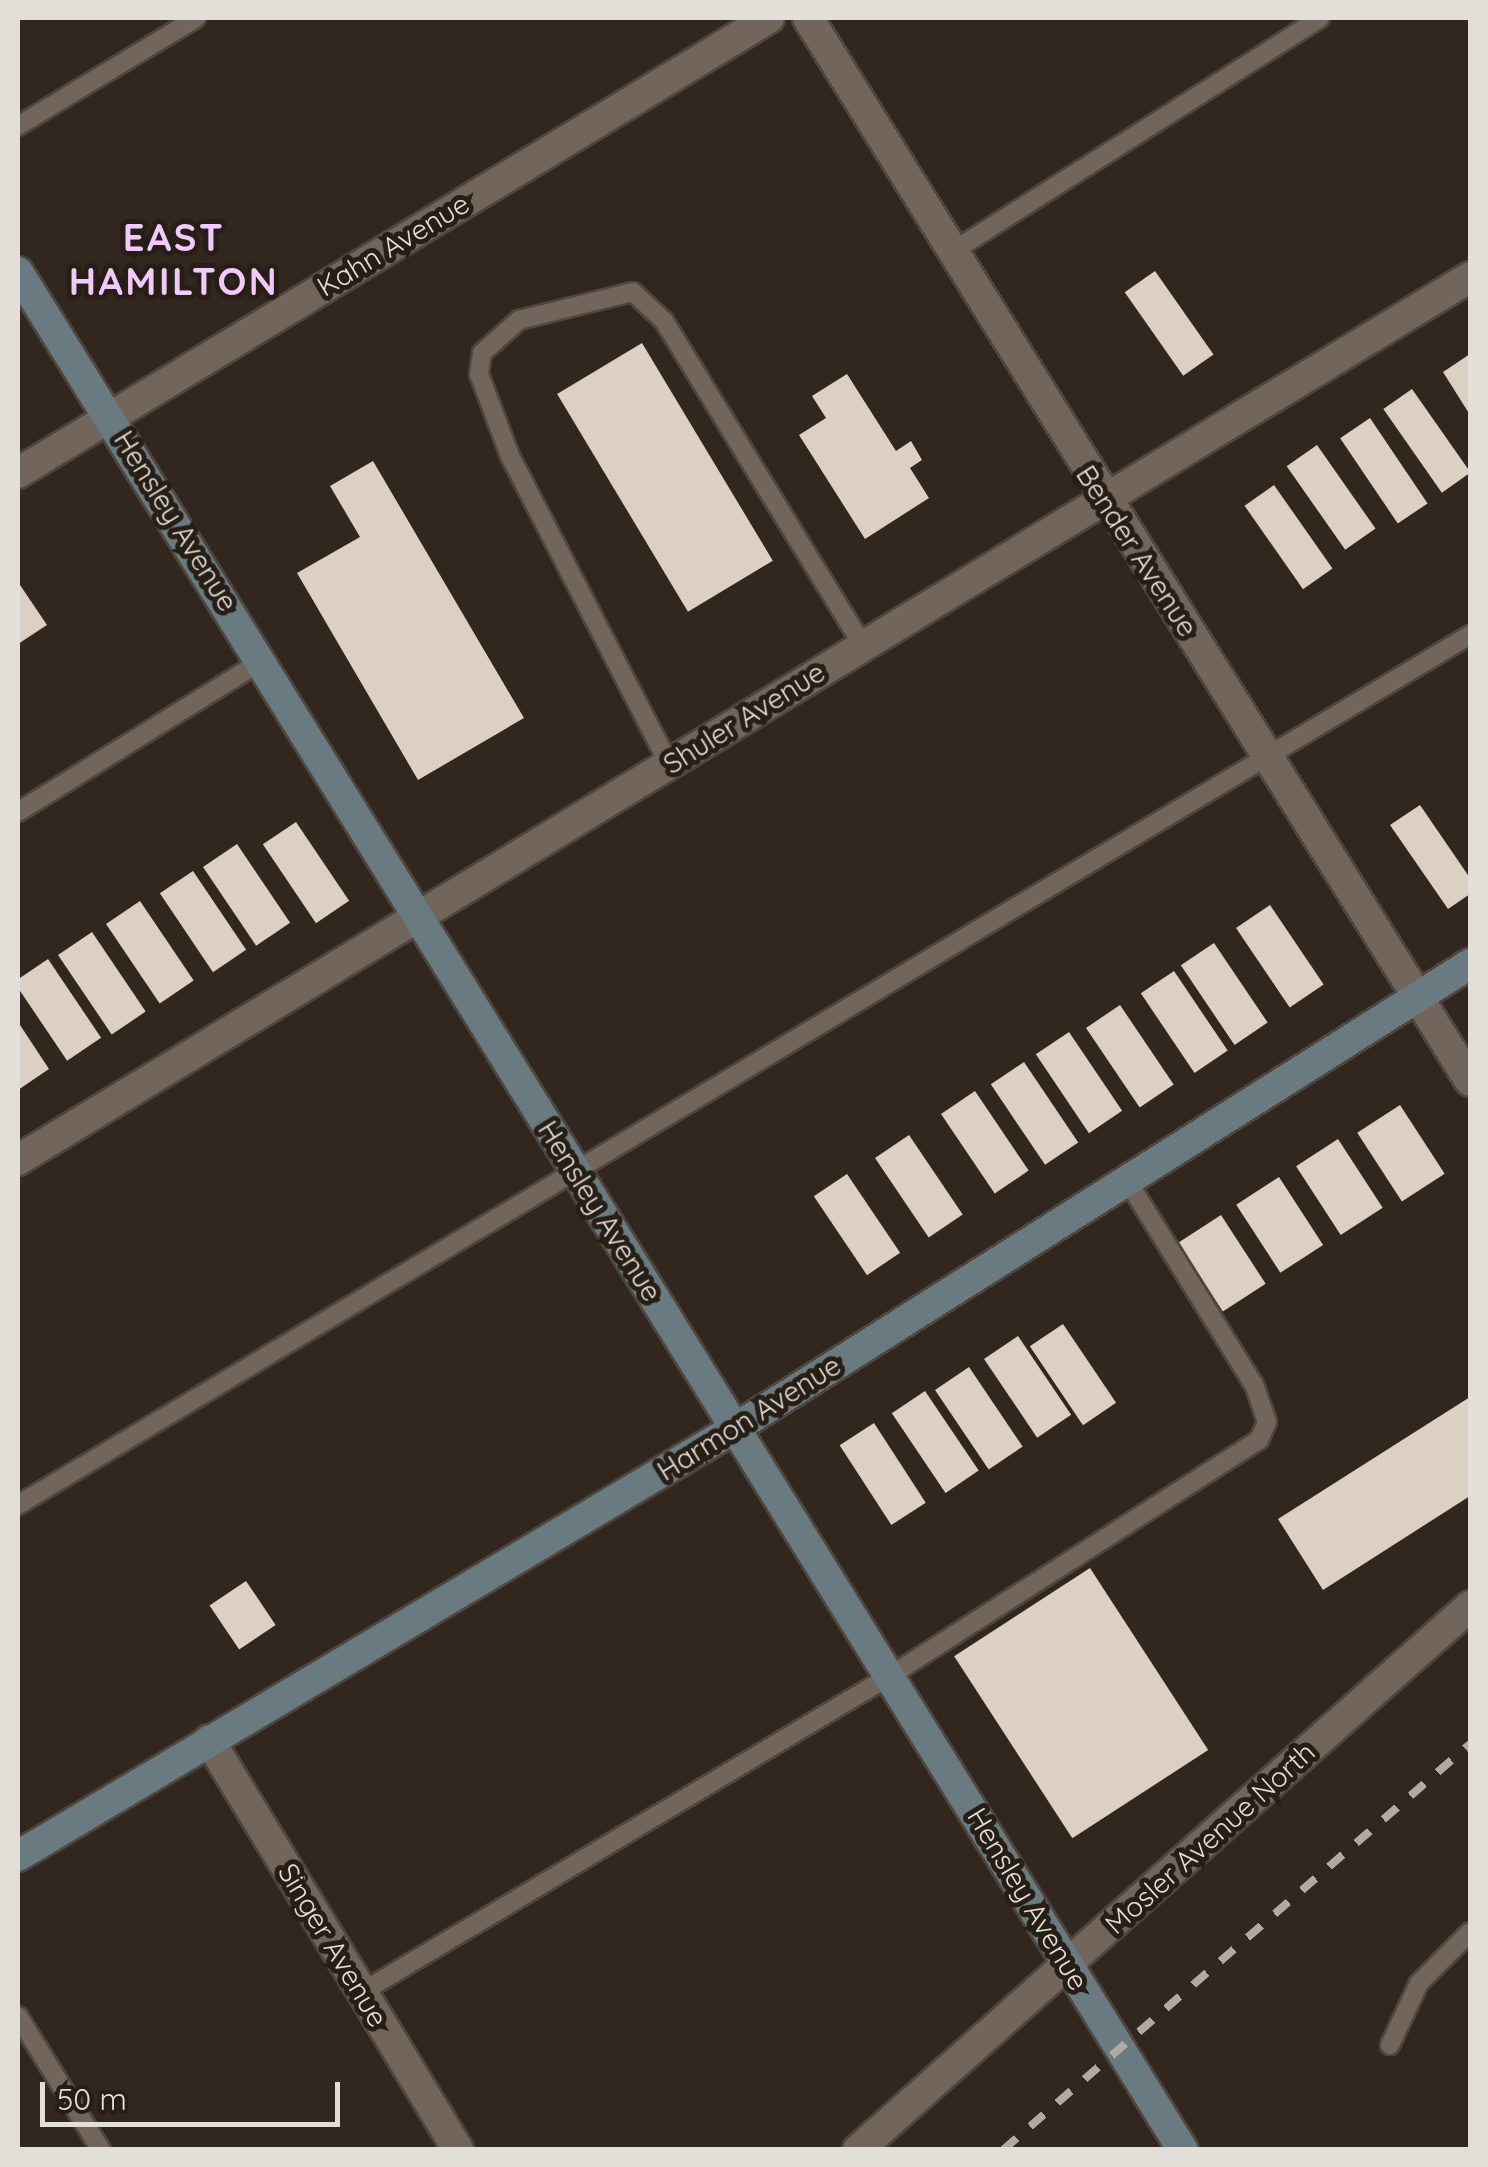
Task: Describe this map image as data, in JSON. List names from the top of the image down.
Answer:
{
  "streets": {
    "street": [
      "Kahn Avenue",
      "Hensley Avenue",
      "Bender Avenue",
      "Shuler Avenue",
      "Harmon Avenue",
      "Mosler Avenue North",
      "Singer Avenue"
    ]
  },
  "crossings": [
    ["Kahn Avenue", "Hensley Avenue"],
    ["Hensley Avenue", "Shuler Avenue"],
    ["Hensley Avenue", "Harmon Avenue"],
    ["Hensley Avenue", "Mosler Avenue North"],
    ["Bender Avenue", "Shuler Avenue"],
    ["Bender Avenue", "Harmon Avenue"],
    ["Harmon Avenue", "Singer Avenue"]
  ],
  "districts": ["EAST HAMILTON"],
  "scale_bar": "50 m"
}
